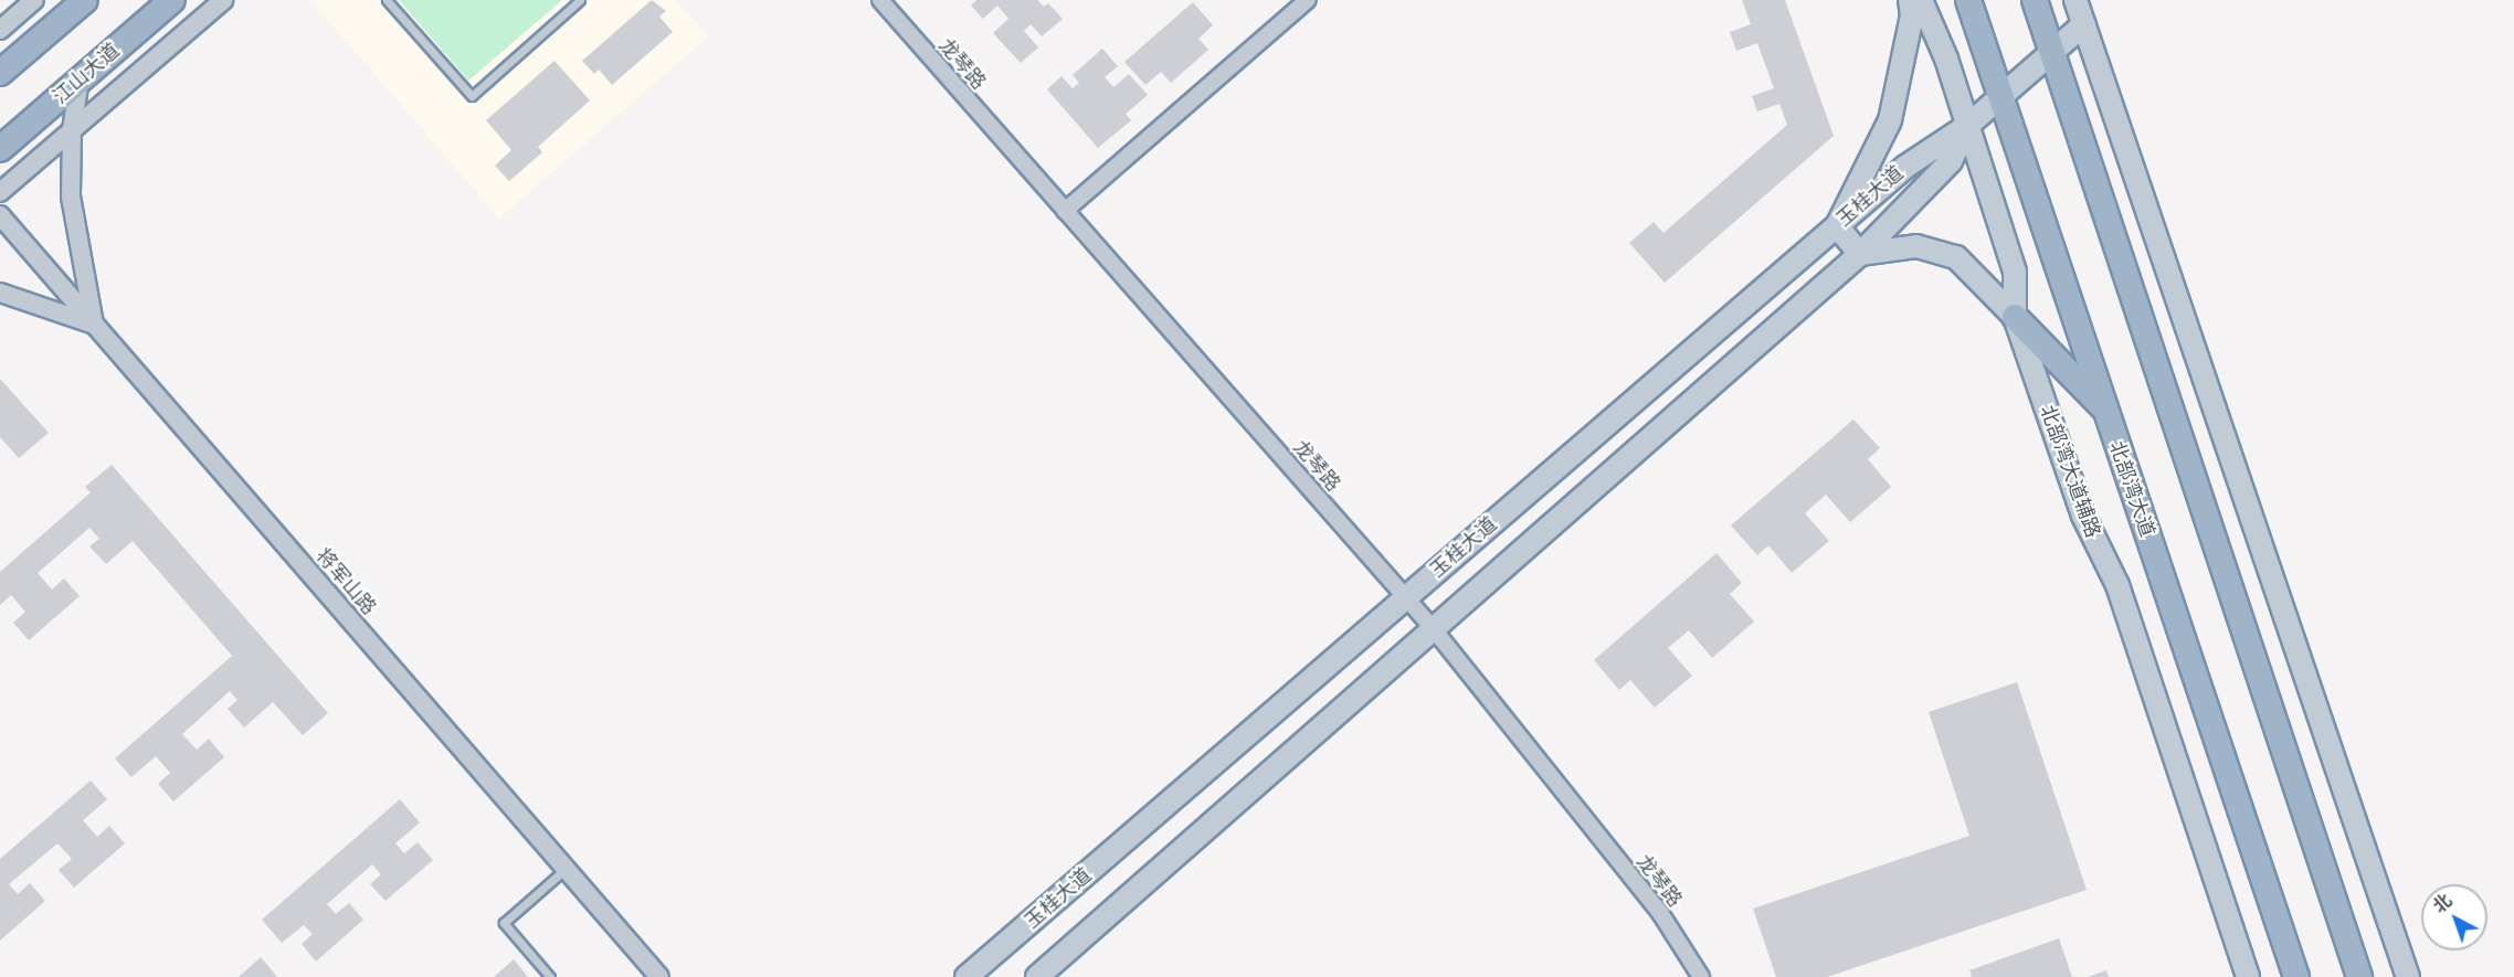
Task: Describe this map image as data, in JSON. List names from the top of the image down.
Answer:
{
  "streets": {
    "highway": ["江山大道", "北部湾大道"],
    "main road": ["玉桂大道", "北部湾大道辅路"],
    "street": ["龙琴路", "将军山路"]
  },
  "crossings": [
    ["龙琴路", "玉桂大道"],
    ["玉桂大道", "北部湾大道辅路"],
    ["玉桂大道", "北部湾大道"]
  ],
  "north": "top left"
}
